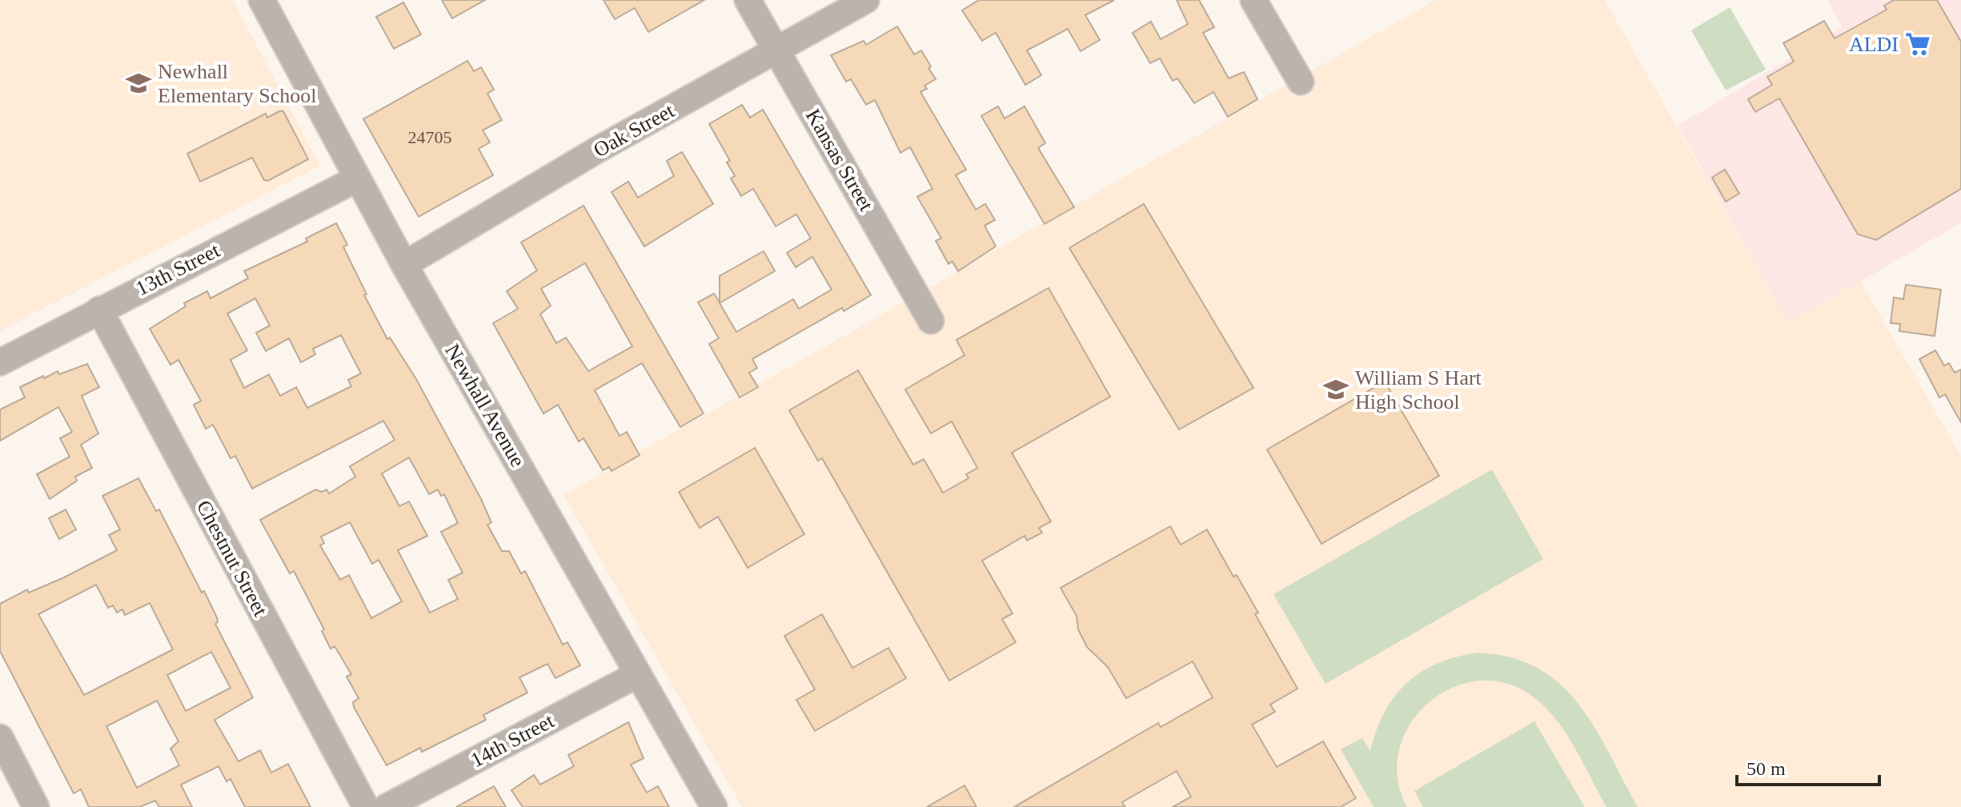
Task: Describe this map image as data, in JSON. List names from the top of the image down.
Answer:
{
  "streets": {
    "street": [
      "Oak Street",
      "Kansas Street",
      "13th Street",
      "Newhall Avenue",
      "Chestnut Street",
      "14th Street"
    ]
  },
  "crossings": [
    ["Oak Street", "Kansas Street"],
    ["Oak Street", "Newhall Avenue"],
    ["13th Street", "Newhall Avenue"],
    ["13th Street", "Chestnut Street"],
    ["Newhall Avenue", "14th Street"]
  ],
  "places": {
    "supermarket": ["ALDI"],
    "school or university": ["Newhall Elementary School", "William S Hart High School"]
  },
  "house_numbers": ["24705"],
  "scale_bar": "50 m"
}
